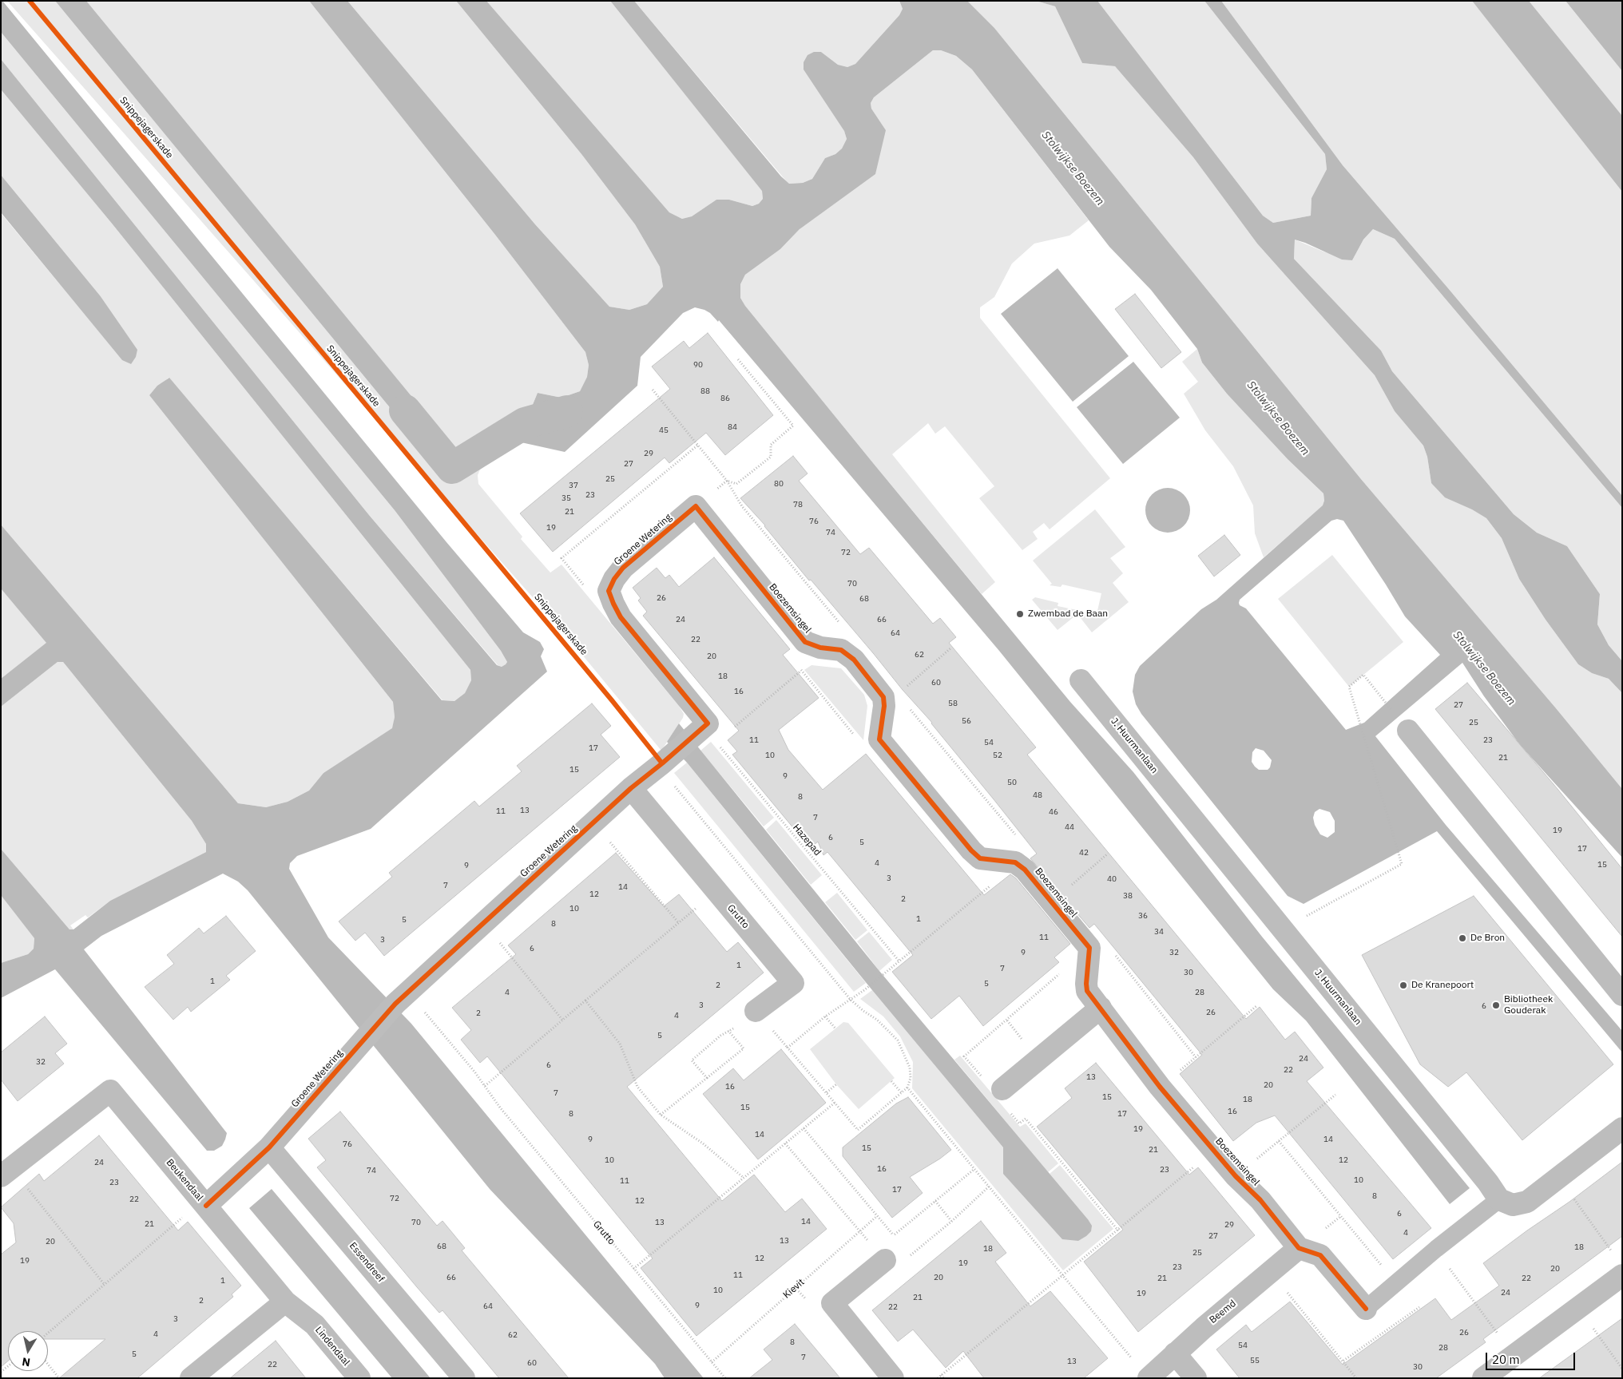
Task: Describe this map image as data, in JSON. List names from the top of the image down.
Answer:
{
  "streets": {
    "street": [
      "Groene Wetering",
      "Boezemsingel",
      "J. Huurmanlaan",
      "Grutto",
      "Beukendaal",
      "Essendreef",
      "Beemd",
      "Lindendaal"
    ],
    "path": ["Hazepad", "Kievit"],
    "cycle path": ["Snippejagerskade"]
  },
  "crossings": [
    ["Groene Wetering", "Boezemsingel"],
    ["Groene Wetering", "Hazepad"],
    ["Groene Wetering", "Grutto"],
    ["Groene Wetering", "Beukendaal"],
    ["Groene Wetering", "Essendreef"],
    ["Boezemsingel", "Beemd"],
    ["Grutto", "Kievit"],
    ["Beukendaal", "Lindendaal"]
  ],
  "water": ["Stolwijkse Boezem"],
  "places": [
    "Zwembad de Baan",
    "De Bron",
    "De Kranepoort",
    "Bibliotheek Gouderak"
  ],
  "house_numbers": [
    "90",
    "88",
    "86",
    "84",
    "45",
    "29",
    "27",
    "25",
    "80",
    "37",
    "23",
    "35",
    "78",
    "21",
    "76",
    "19",
    "74",
    "72",
    "70",
    "26",
    "68",
    "24",
    "66",
    "64",
    "22",
    "62",
    "20",
    "18",
    "60",
    "16",
    "58",
    "27",
    "56",
    "25",
    "11",
    "23",
    "54",
    "17",
    "10",
    "52",
    "21",
    "15",
    "9",
    "50",
    "48",
    "8",
    "13",
    "11",
    "46",
    "7",
    "44",
    "19",
    "6",
    "5",
    "17",
    "42",
    "4",
    "15",
    "9",
    "3",
    "40",
    "7",
    "14",
    "12",
    "38",
    "2",
    "10",
    "36",
    "1",
    "5",
    "8",
    "34",
    "11",
    "3",
    "6",
    "9",
    "32",
    "1",
    "7",
    "30",
    "1",
    "5",
    "2",
    "4",
    "28",
    "3",
    "6",
    "26",
    "2",
    "4",
    "5",
    "24",
    "32",
    "6",
    "22",
    "13",
    "20",
    "16",
    "7",
    "15",
    "18",
    "15",
    "16",
    "8",
    "17",
    "19",
    "14",
    "9",
    "14",
    "76",
    "15",
    "21",
    "10",
    "12",
    "24",
    "16",
    "23",
    "74",
    "10",
    "11",
    "23",
    "17",
    "8",
    "72",
    "22",
    "12",
    "6",
    "14",
    "70",
    "13",
    "21",
    "29",
    "4",
    "27",
    "13",
    "20",
    "68",
    "18",
    "18",
    "25",
    "12",
    "19",
    "19",
    "23",
    "20",
    "11",
    "66",
    "20",
    "21",
    "22",
    "1",
    "10",
    "24",
    "19",
    "21",
    "2",
    "9",
    "64",
    "22",
    "3",
    "26",
    "4",
    "62",
    "8",
    "54",
    "28",
    "5",
    "7",
    "55",
    "13",
    "60",
    "22",
    "30"
  ],
  "scale_bar": "20 m",
  "north": "bottom"
}
